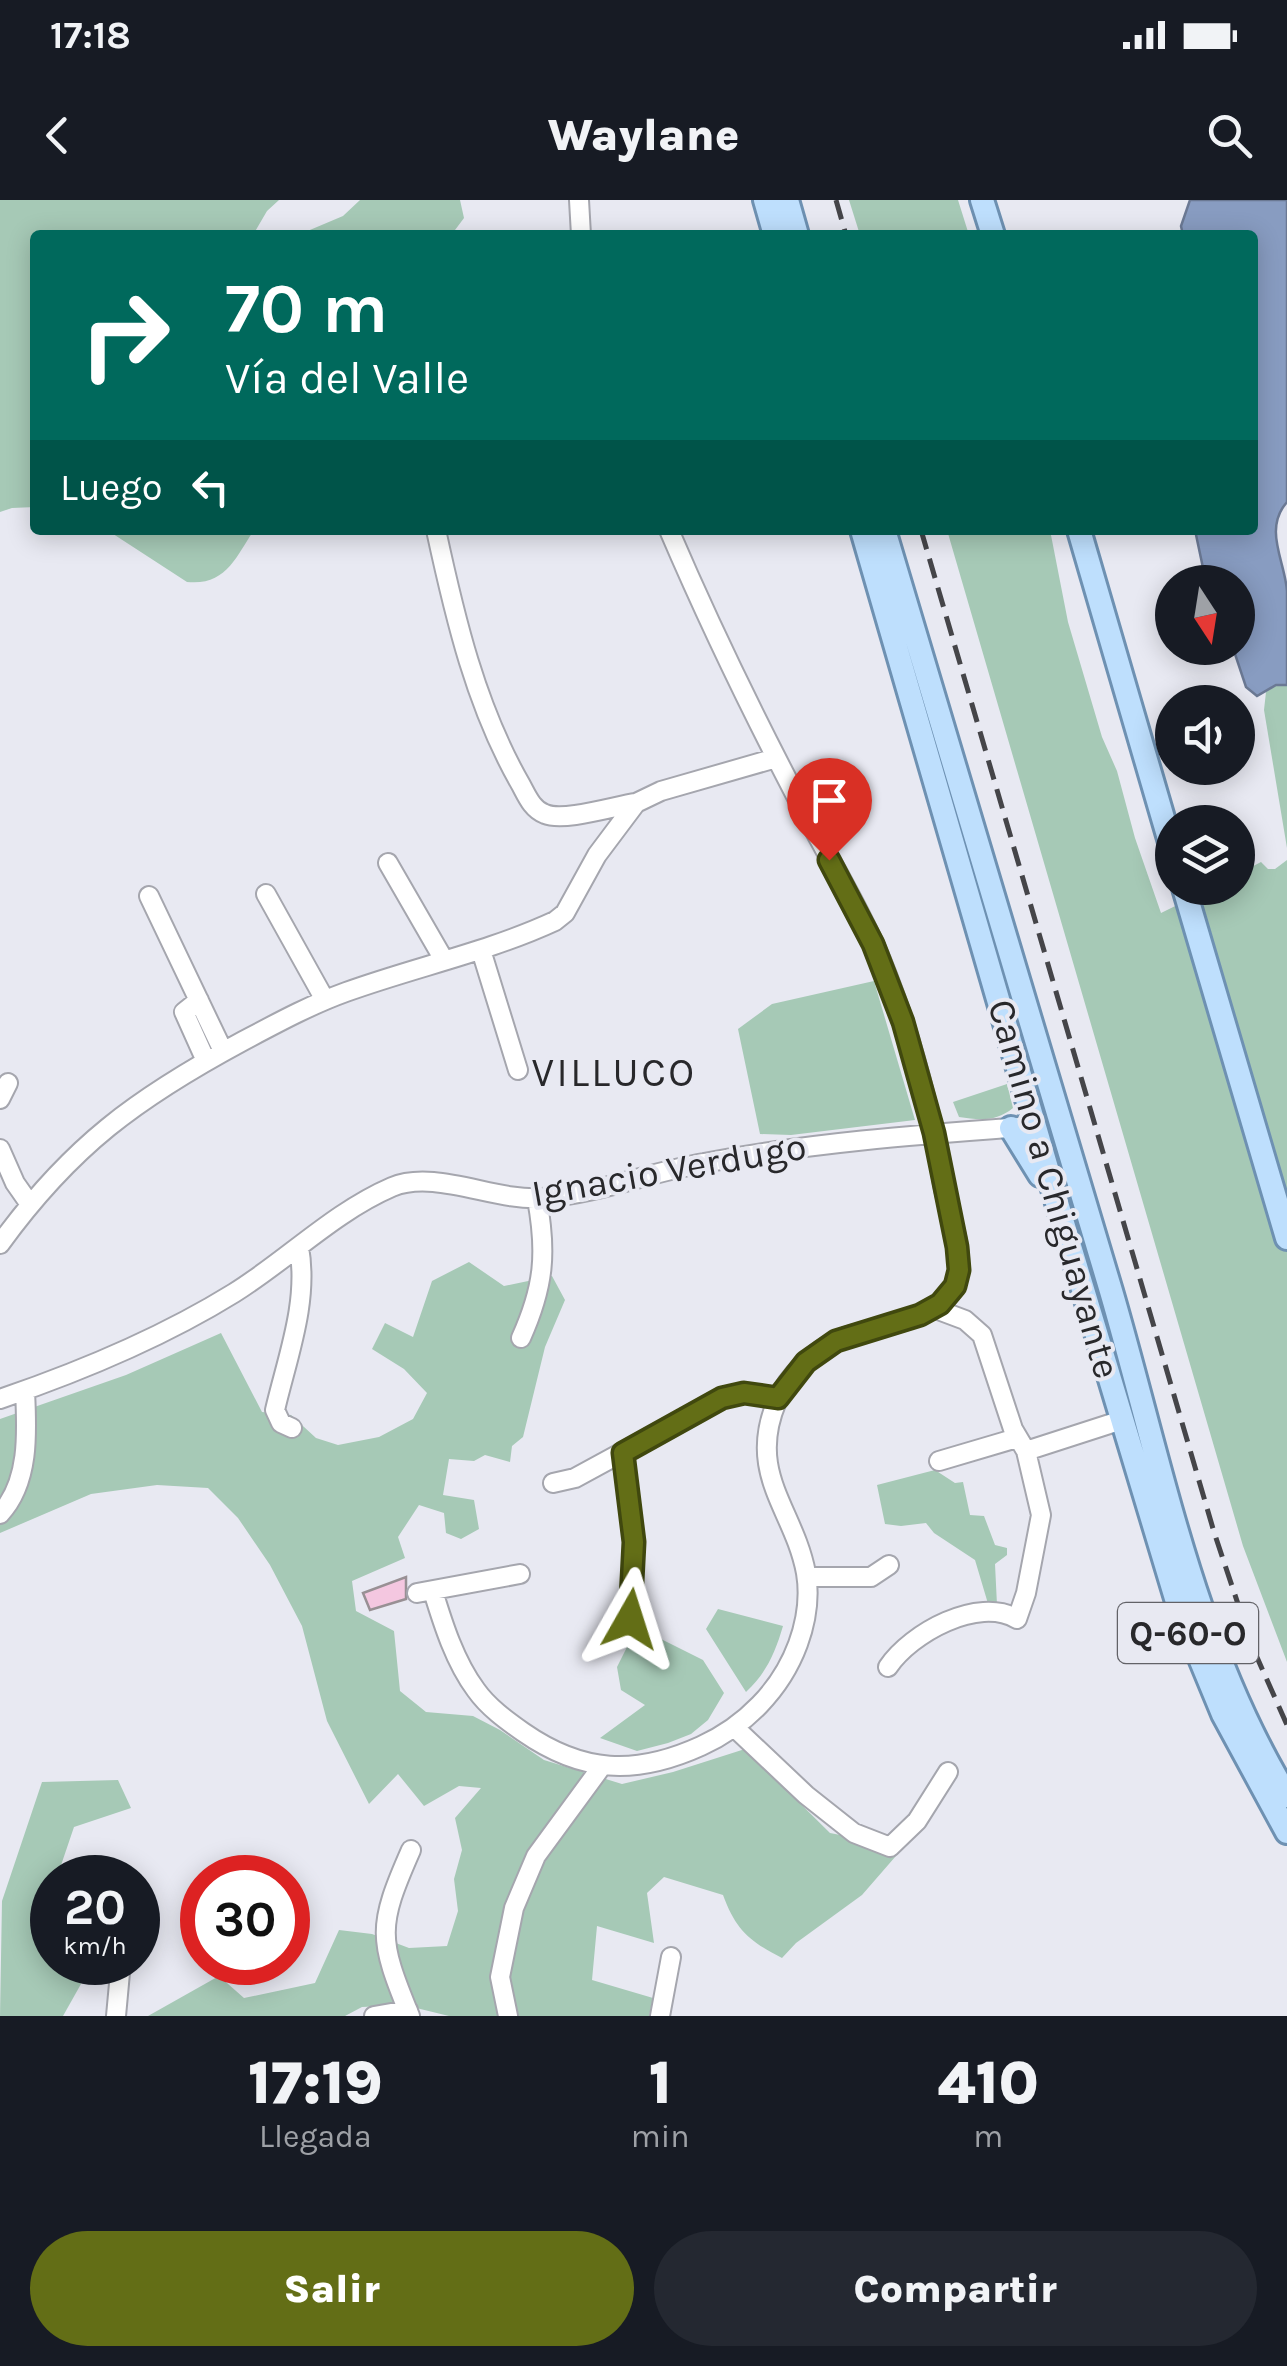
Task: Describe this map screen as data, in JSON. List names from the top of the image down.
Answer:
{
  "streets": {
    "main road": ["Camino a Chiguayante", "Q-60-O"],
    "street": ["Ignacio Verdugo"]
  },
  "crossings": [
    ["Ignacio Verdugo", "Camino a Chiguayante"]
  ],
  "districts": ["VILLUCO"],
  "north": "bottom",
  "page": {
    "status": "17:18",
    "header": "Waylane",
    "turn": ["70 m", "Vía del Valle"],
    "then": "Luego",
    "speed": "20 km/h",
    "limit": "30",
    "eta": [
      "17:19",
      "Llegada",
      "1",
      "min",
      "410",
      "m"
    ],
    "buttons": ["Salir", "Compartir"]
  }
}
